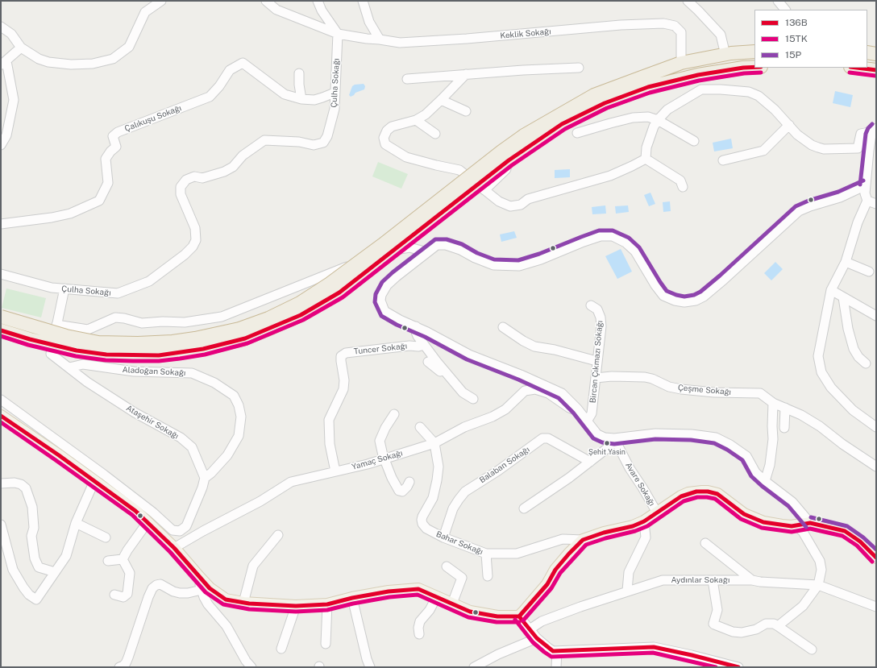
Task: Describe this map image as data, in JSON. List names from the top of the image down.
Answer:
{
  "streets": {
    "street": [
      "Keklik Sokağı",
      "Çulha Sokağı",
      "Çalıkuşu Sokağı",
      "Tuncer Sokağı",
      "Bircan Çıkmazı Sokağı",
      "Aladoğan Sokağı",
      "Çeşme Sokağı",
      "Ataşehir Sokağı",
      "Yamaç Sokağı",
      "Balaban Sokağı",
      "Avare Sokağı",
      "Bahar Sokağı",
      "Aydınlar Sokağı"
    ]
  },
  "crossings": [
    ["Keklik Sokağı", "Çulha Sokağı"],
    ["Çulha Sokağı", "Çalıkuşu Sokağı"],
    ["Çulha Sokağı", "Ataşehir Sokağı"],
    ["Tuncer Sokağı", "Yamaç Sokağı"],
    ["Bircan Çıkmazı Sokağı", "Çeşme Sokağı"],
    ["Aladoğan Sokağı", "Ataşehir Sokağı"],
    ["Yamaç Sokağı", "Bahar Sokağı"],
    ["Balaban Sokağı", "Bahar Sokağı"]
  ],
  "places": ["Şehit Yasin"],
  "lines": ["transit line 136B", "transit line 15TK", "transit line 15P"],
  "legend": ["136B", "15TK", "15P"]
}
